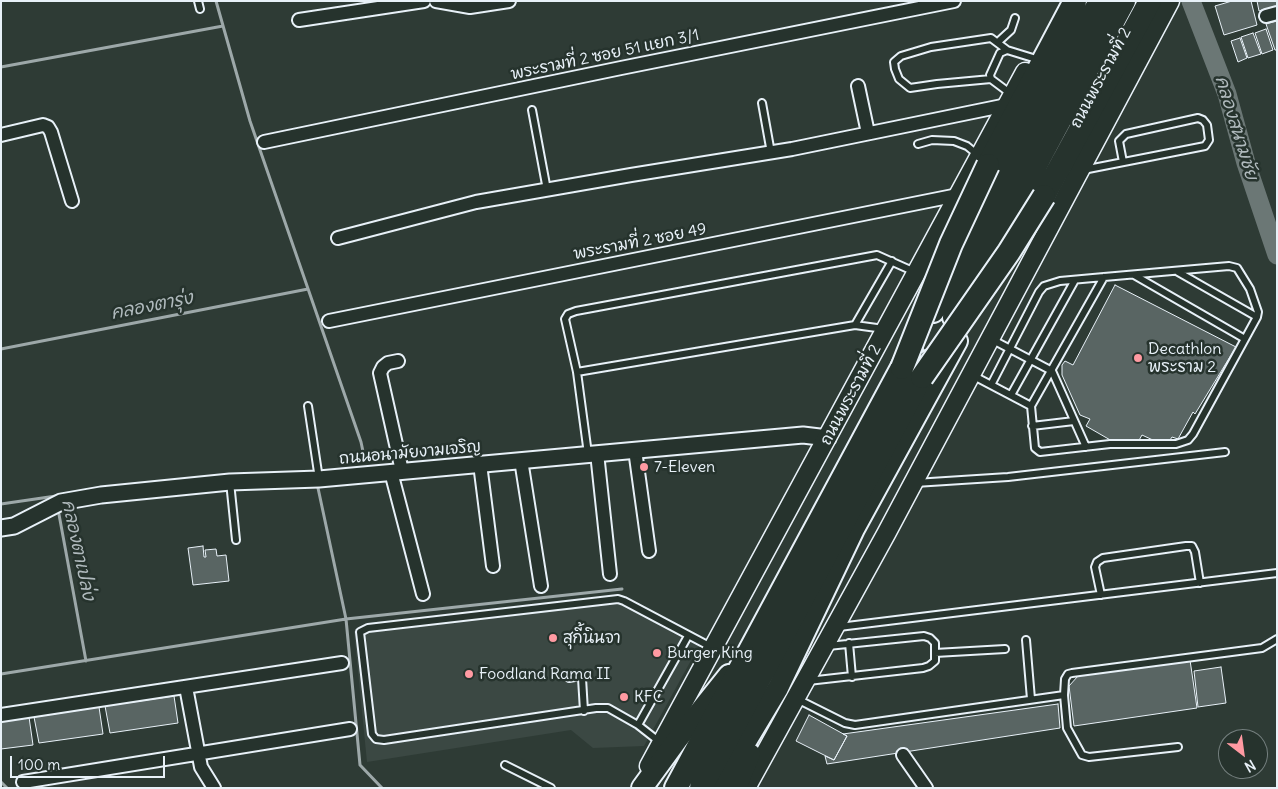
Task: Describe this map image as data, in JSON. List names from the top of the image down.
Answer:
{
  "streets": {
    "highway": ["ถนนพระรามที่ 2"],
    "street": ["พระรามที่ 2 ซอย 51 แยก 3/1", "พระรามที่ 2 ซอย 49", "ถนนอนามัยงามเจริญ"]
  },
  "crossings": [
    ["ถนนพระรามที่ 2", "พระรามที่ 2 ซอย 49"],
    ["ถนนพระรามที่ 2", "ถนนอนามัยงามเจริญ"]
  ],
  "water": ["คลองสนามชัย", "คลองตารุ่ง", "คลองตาเปล่ง"],
  "places": [
    "Decathlon พระราม 2",
    "7-Eleven",
    "สุกี้นินจา",
    "Burger King",
    "Foodland Rama II",
    "KFC"
  ],
  "scale_bar": "100 m",
  "north": "bottom right"
}
